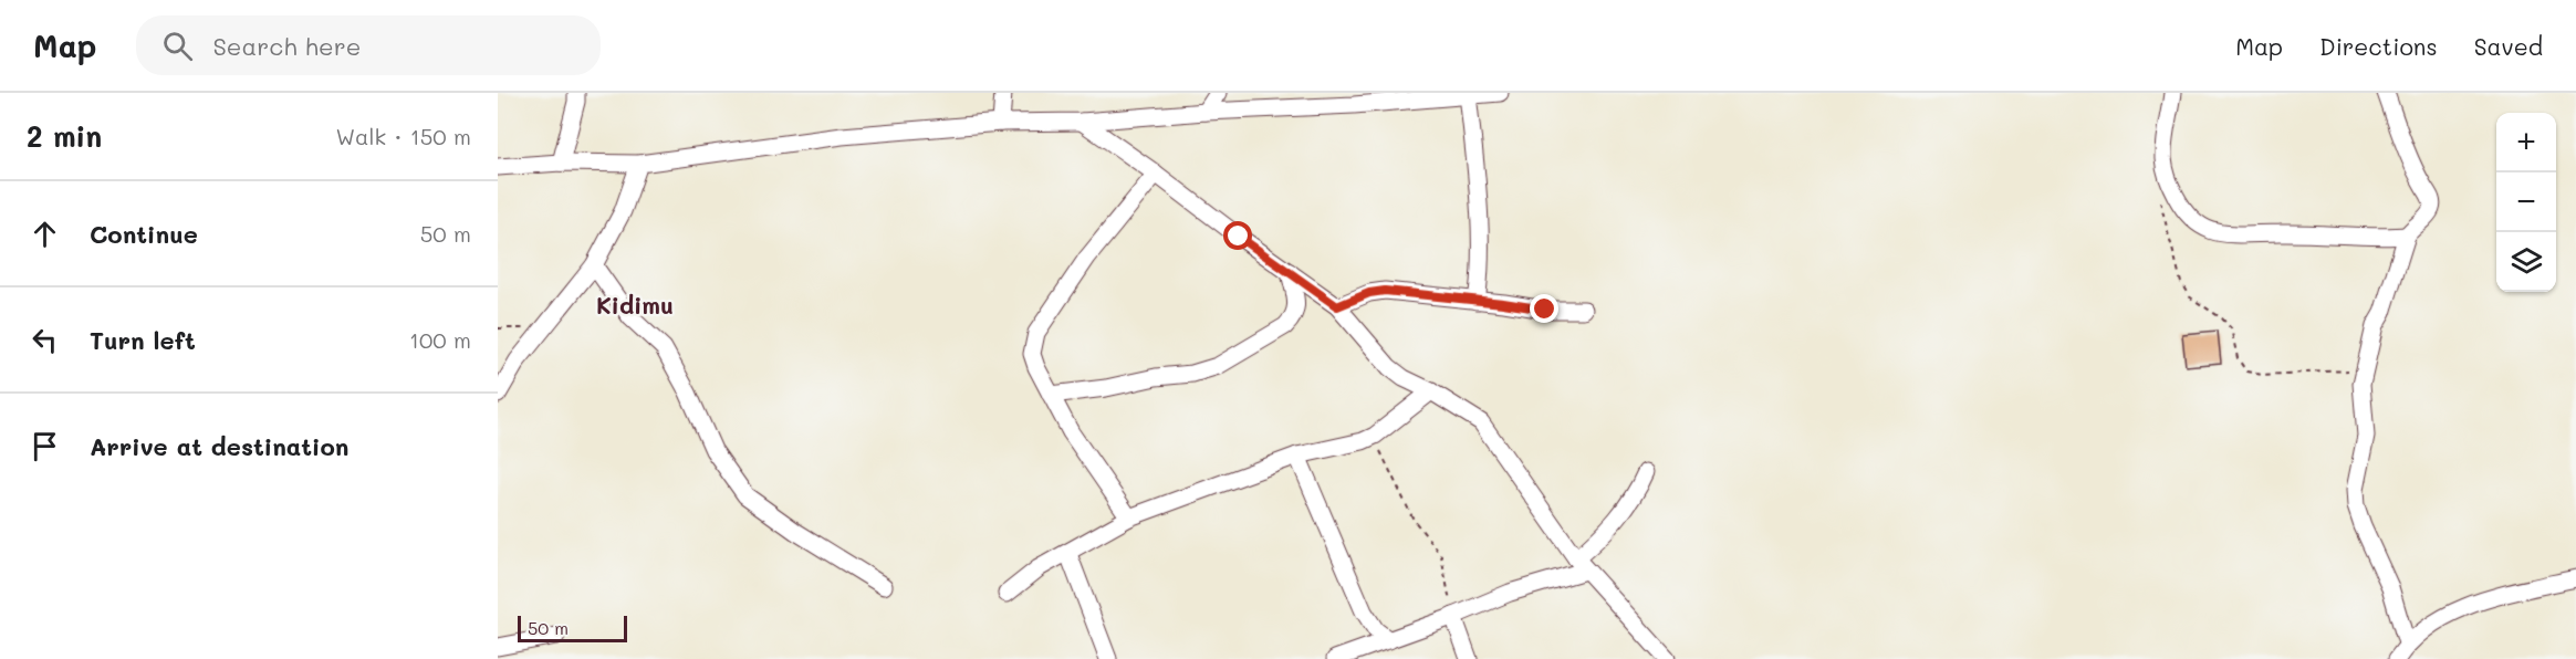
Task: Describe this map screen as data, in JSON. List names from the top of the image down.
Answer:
{
  "districts": ["Kidimu"],
  "scale_bar": "50 m",
  "page": {
    "header": "Map",
    "search": "Search here",
    "nav": ["Map", "Directions", "Saved"],
    "heading": ["2 min", "Walk · 150 m"],
    "map_buttons": ["+", "−"],
    "list": [
      ["Continue", "50 m"],
      ["Turn left", "100 m"],
      "Arrive at destination"
    ],
    "scale": "50 m"
  }
}
